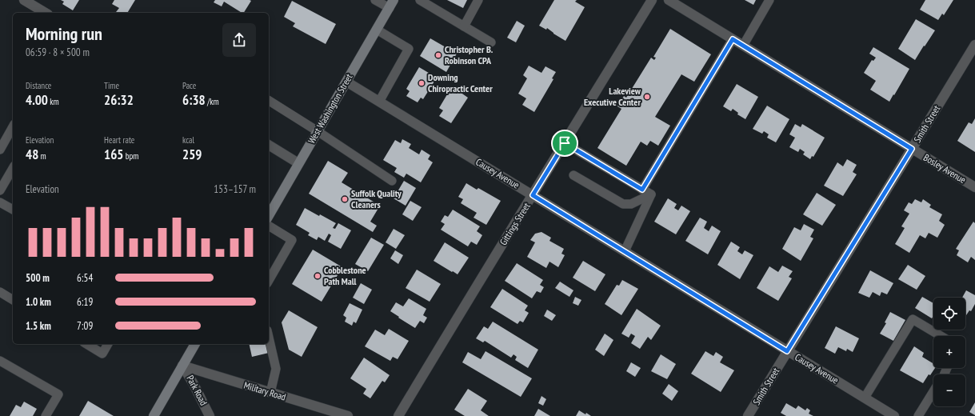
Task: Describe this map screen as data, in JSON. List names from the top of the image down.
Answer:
{
  "streets": {
    "main road": ["West Washington Street"],
    "street": [
      "Smith Street",
      "Bosley Avenue",
      "Causey Avenue",
      "Gittings Street",
      "Park Road",
      "Military Road"
    ]
  },
  "crossings": [
    ["West Washington Street", "Causey Avenue"],
    ["Smith Street", "Bosley Avenue"],
    ["Smith Street", "Causey Avenue"],
    ["Causey Avenue", "Gittings Street"],
    ["Park Road", "Military Road"]
  ],
  "places": [
    "Christopher B. Robinson CPA",
    "Downing Chiropractic Center",
    "Lakeview Executive Center",
    "Suffolk Quality Cleaners",
    "Cobblestone Path Mall"
  ],
  "page": {
    "heading": ["Morning run", "06:59 · 8 × 500 m"],
    "stats": [
      ["Distance", "4.00 km"],
      ["Time", "26:32"],
      ["Pace", "6:38 /km"],
      ["Elevation", "48 m"],
      ["Heart rate", "165 bpm"],
      ["kcal", "259"]
    ],
    "chart": ["Elevation", "153–157 m"],
    "list": [
      {
        "name": "500 m",
        "note": "6:54"
      },
      {
        "name": "1.0 km",
        "note": "6:19"
      },
      {
        "name": "1.5 km",
        "note": "7:09"
      }
    ],
    "map_buttons": ["+", "−"]
  }
}
